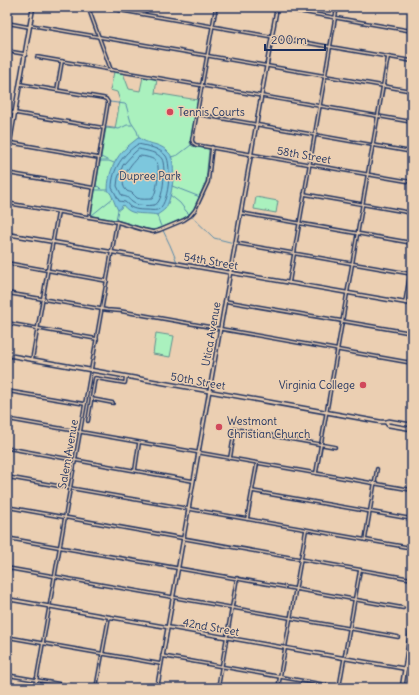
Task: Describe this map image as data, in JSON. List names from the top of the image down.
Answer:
{
  "streets": {
    "main road": ["50th Street"],
    "street": [
      "58th Street",
      "54th Street",
      "Utica Avenue",
      "Salem Avenue",
      "42nd Street"
    ]
  },
  "crossings": [
    ["58th Street", "Utica Avenue"],
    ["54th Street", "Utica Avenue"],
    ["54th Street", "Salem Avenue"],
    ["Utica Avenue", "50th Street"],
    ["Utica Avenue", "42nd Street"],
    ["50th Street", "Salem Avenue"],
    ["Salem Avenue", "42nd Street"]
  ],
  "parks": ["Dupree Park"],
  "places": ["Tennis Courts", "Virginia College", "Westmont Christian Church"],
  "scale_bar": "200 m"
}
